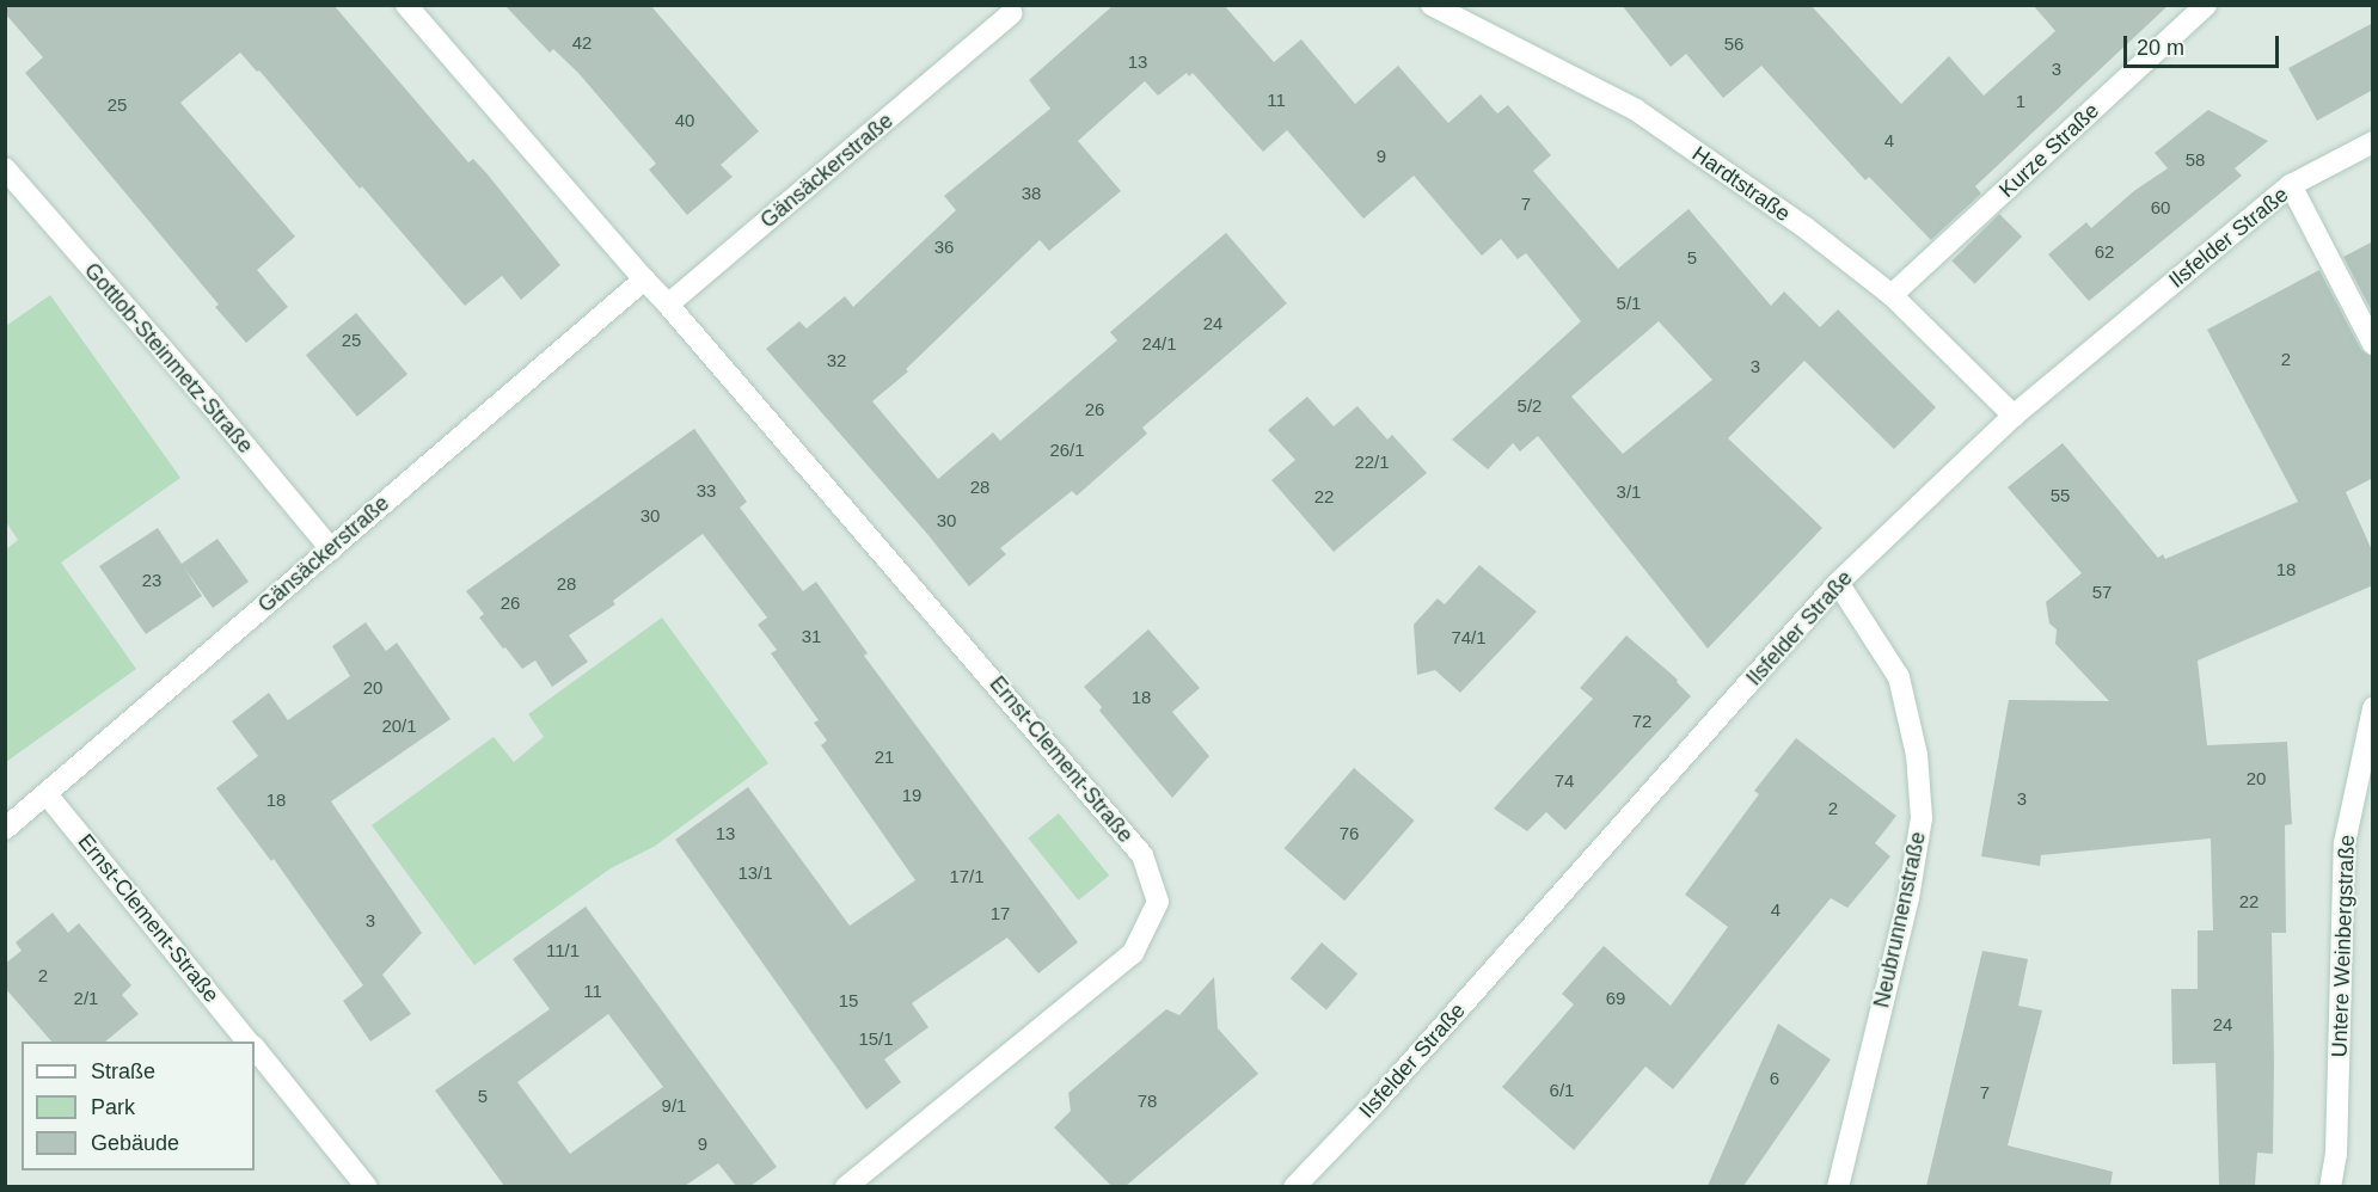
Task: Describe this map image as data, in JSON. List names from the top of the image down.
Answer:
{
  "streets": {
    "street": [
      "Kurze Straße",
      "Gänsäckerstraße",
      "Hardtstraße",
      "Ilsfelder Straße",
      "Gottlob-Steinmetz-Straße",
      "Ernst-Clement-Straße",
      "Neubrunnenstraße",
      "Untere Weinbergstraße"
    ]
  },
  "crossings": [
    ["Kurze Straße", "Hardtstraße"],
    ["Gänsäckerstraße", "Gottlob-Steinmetz-Straße"],
    ["Gänsäckerstraße", "Ernst-Clement-Straße"],
    ["Hardtstraße", "Ilsfelder Straße"],
    ["Ilsfelder Straße", "Neubrunnenstraße"]
  ],
  "house_numbers": [
    "42",
    "56",
    "13",
    "3",
    "11",
    "1",
    "25",
    "40",
    "4",
    "9",
    "58",
    "38",
    "7",
    "60",
    "36",
    "62",
    "5",
    "5/1",
    "24",
    "25",
    "24/1",
    "2",
    "32",
    "3",
    "5/2",
    "26",
    "26/1",
    "22/1",
    "28",
    "33",
    "3/1",
    "55",
    "22",
    "30",
    "30",
    "18",
    "23",
    "28",
    "57",
    "26",
    "31",
    "74/1",
    "20",
    "18",
    "72",
    "20/1",
    "21",
    "20",
    "74",
    "19",
    "3",
    "18",
    "2",
    "13",
    "76",
    "13/1",
    "17/1",
    "22",
    "4",
    "17",
    "3",
    "11/1",
    "2",
    "11",
    "2/1",
    "69",
    "15",
    "24",
    "15/1",
    "6",
    "6/1",
    "7",
    "5",
    "78",
    "9/1",
    "9"
  ],
  "legend": ["Straße", "Park", "Gebäude"],
  "scale_bar": "20 m"
}
